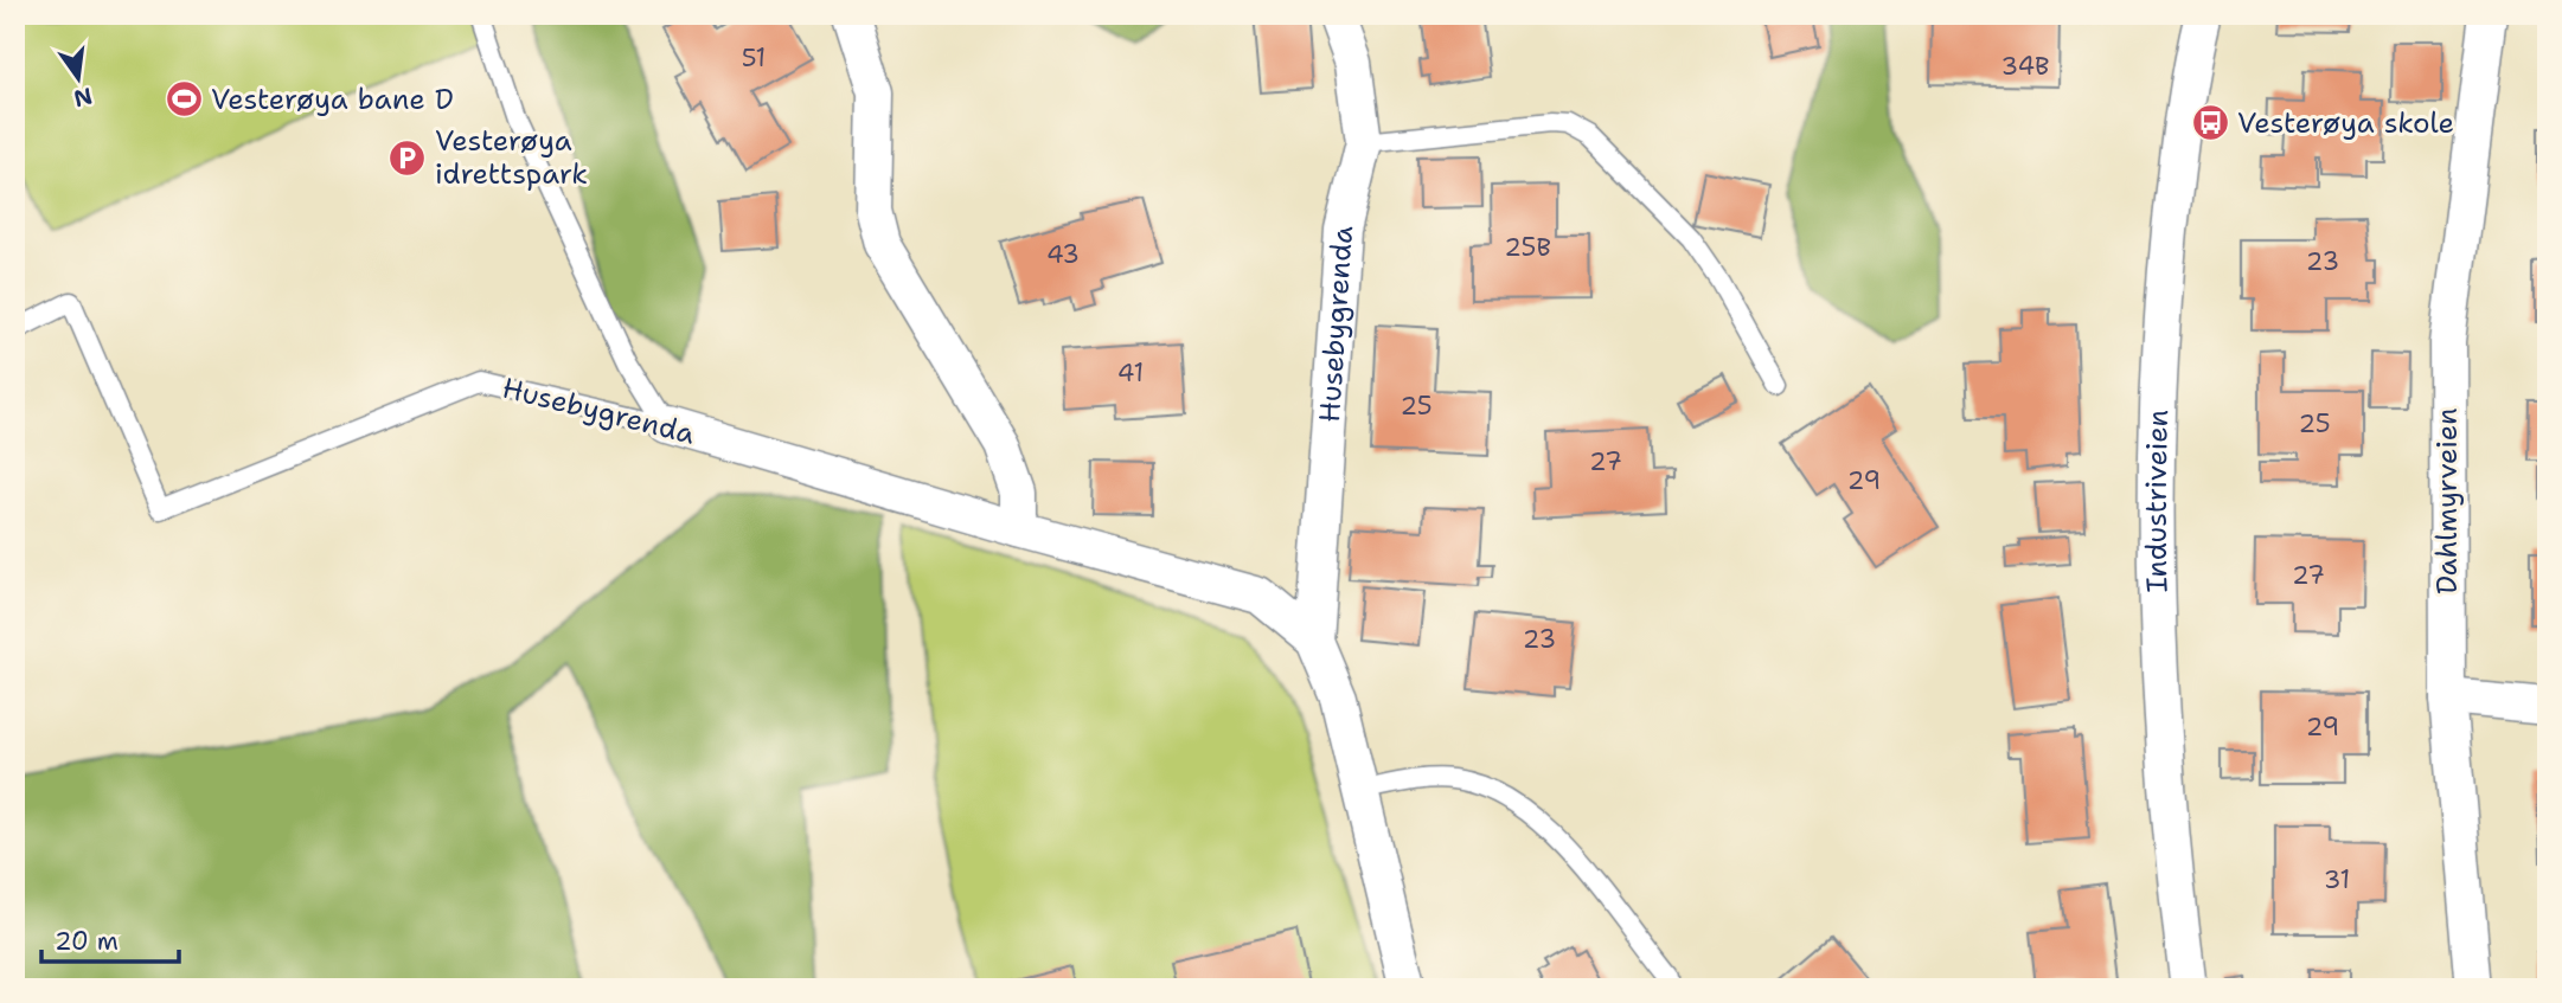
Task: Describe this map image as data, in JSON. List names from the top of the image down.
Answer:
{
  "streets": {
    "street": ["Husebygrenda", "Industriveien", "Dahlmyrveien"]
  },
  "places": {
    "sports": ["Vesterøya bane D"],
    "bus stop": ["Vesterøya skole"],
    "parking": ["Vesterøya idrettspark"]
  },
  "house_numbers": [
    "51",
    "34B",
    "25B",
    "43",
    "23",
    "41",
    "25",
    "25",
    "27",
    "29",
    "27",
    "23",
    "29",
    "31"
  ],
  "scale_bar": "20 m",
  "north": "bottom"
}
